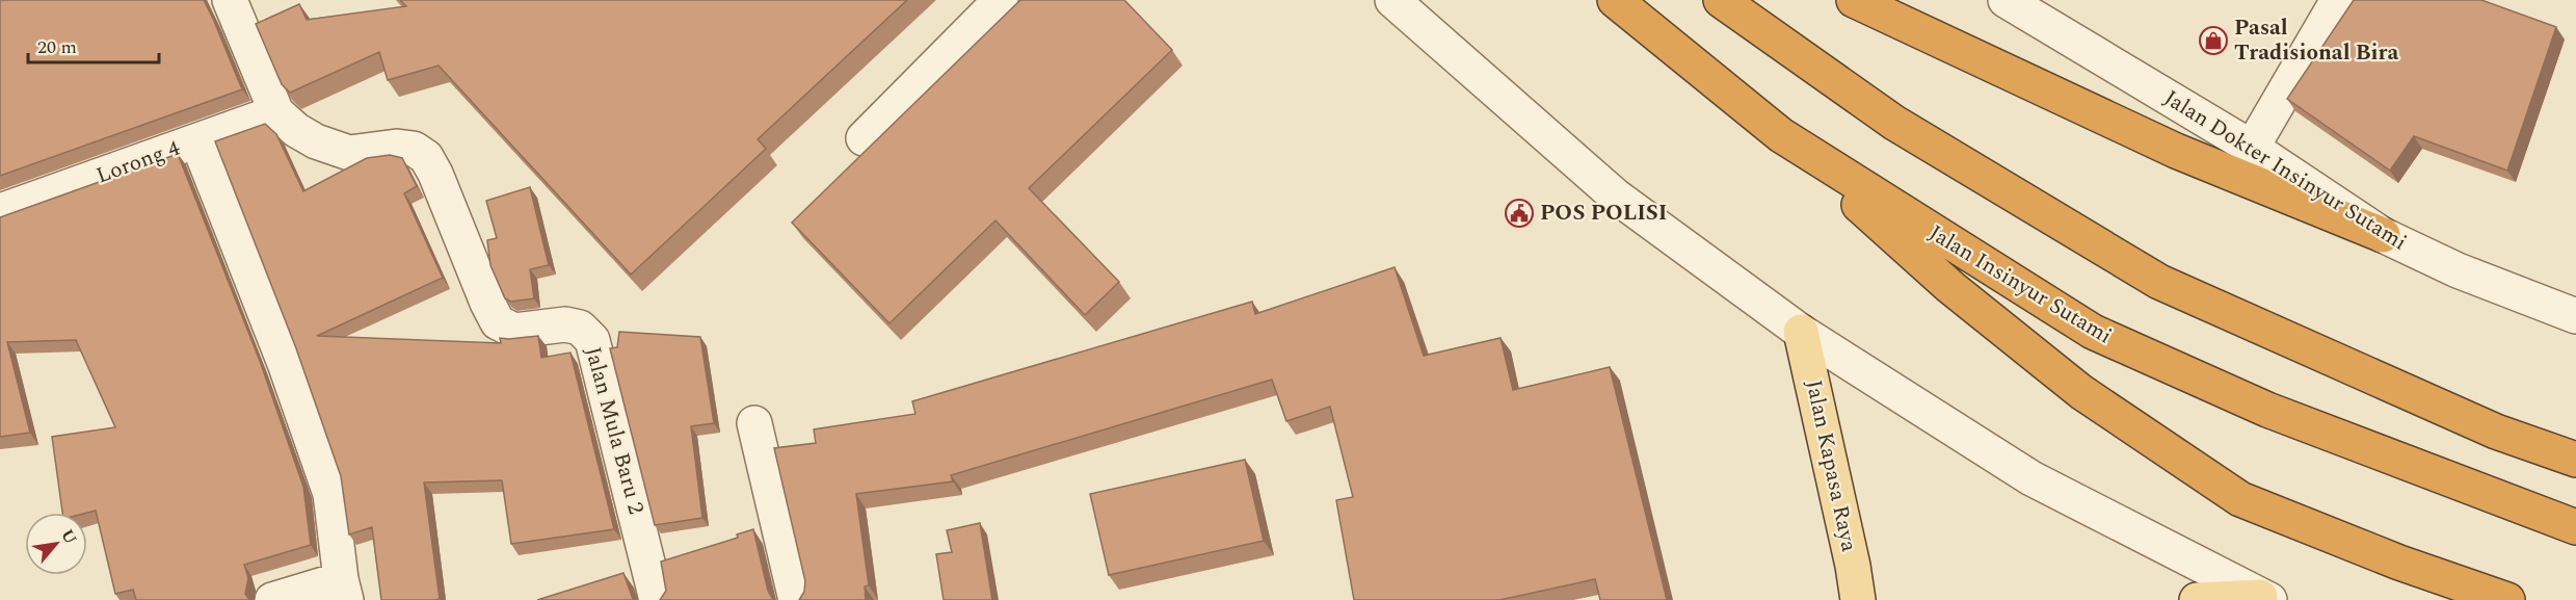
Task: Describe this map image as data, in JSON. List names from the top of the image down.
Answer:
{
  "streets": {
    "highway": ["Jalan Insinyur Sutami"],
    "main road": ["Jalan Kapasa Raya"],
    "street": ["Lorong 4", "Jalan Dokter Insinyur Sutami", "Jalan Mula Baru 2"]
  },
  "crossings": [
    ["Lorong 4", "Jalan Mula Baru 2"]
  ],
  "places": {
    "shop": ["Pasal Tradisional Bira"],
    "public building": ["POS POLISI"]
  },
  "scale_bar": "20 m",
  "north": "top right"
}
